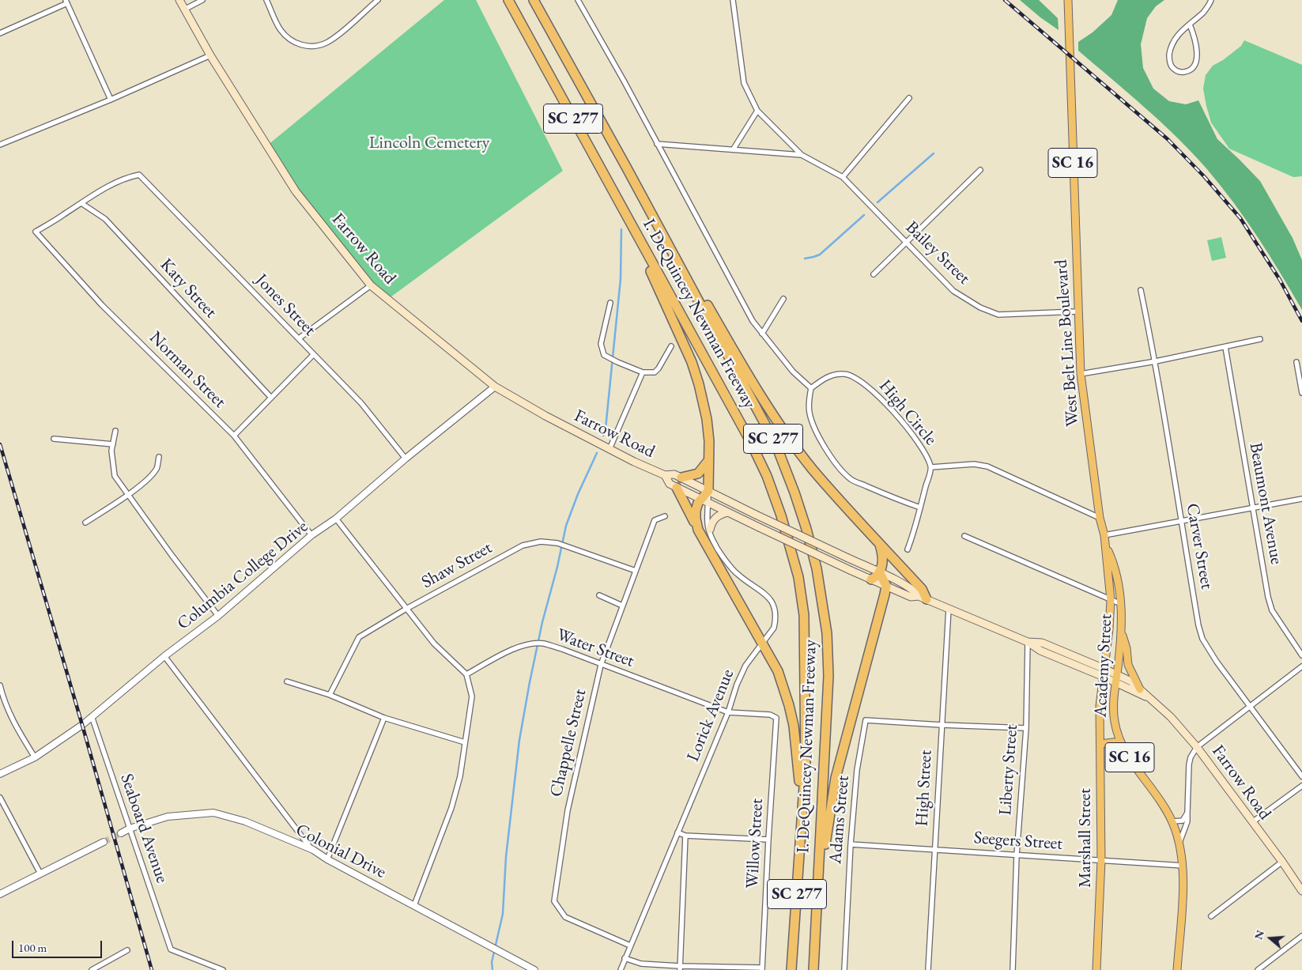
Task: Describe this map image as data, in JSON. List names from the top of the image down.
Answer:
{
  "streets": {
    "highway": ["SC 277", "I. DeQuincey Newman Freeway"],
    "main road": [
      "SC 16",
      "Farrow Road",
      "West Belt Line Boulevard",
      "Academy Street",
      "Marshall Street"
    ],
    "street": [
      "Bailey Street",
      "Katy Street",
      "Jones Street",
      "Norman Street",
      "High Circle",
      "Beaumont Avenue",
      "Carver Street",
      "Shaw Street",
      "Columbia College Drive",
      "Water Street",
      "Lorick Avenue",
      "Chappelle Street",
      "Liberty Street",
      "High Street",
      "Adams Street",
      "Seaboard Avenue",
      "Seegers Street",
      "Willow Street",
      "Colonial Drive"
    ]
  },
  "crossings": [
    ["Farrow Road", "West Belt Line Boulevard"],
    ["Farrow Road", "Columbia College Drive"],
    ["Farrow Road", "Academy Street"],
    ["Farrow Road", "Lorick Avenue"],
    ["Farrow Road", "Liberty Street"],
    ["Farrow Road", "High Street"],
    ["Bailey Street", "West Belt Line Boulevard"],
    ["Katy Street", "Jones Street"],
    ["Katy Street", "Norman Street"],
    ["Jones Street", "Norman Street"],
    ["Jones Street", "Columbia College Drive"],
    ["West Belt Line Boulevard", "Academy Street"],
    ["West Belt Line Boulevard", "Marshall Street"],
    ["Norman Street", "Columbia College Drive"],
    ["Shaw Street", "Chappelle Street"],
    ["Columbia College Drive", "Seaboard Avenue"],
    ["Water Street", "Lorick Avenue"],
    ["Water Street", "Chappelle Street"],
    ["Water Street", "Willow Street"],
    ["Academy Street", "Seegers Street"],
    ["Lorick Avenue", "Chappelle Street"],
    ["Liberty Street", "Seegers Street"],
    ["High Street", "Adams Street"],
    ["High Street", "Seegers Street"],
    ["Adams Street", "Seegers Street"],
    ["Seaboard Avenue", "Colonial Drive"],
    ["Marshall Street", "Seegers Street"]
  ],
  "parks": ["Lincoln Cemetery"],
  "scale_bar": "100 m",
  "north": "left"
}
